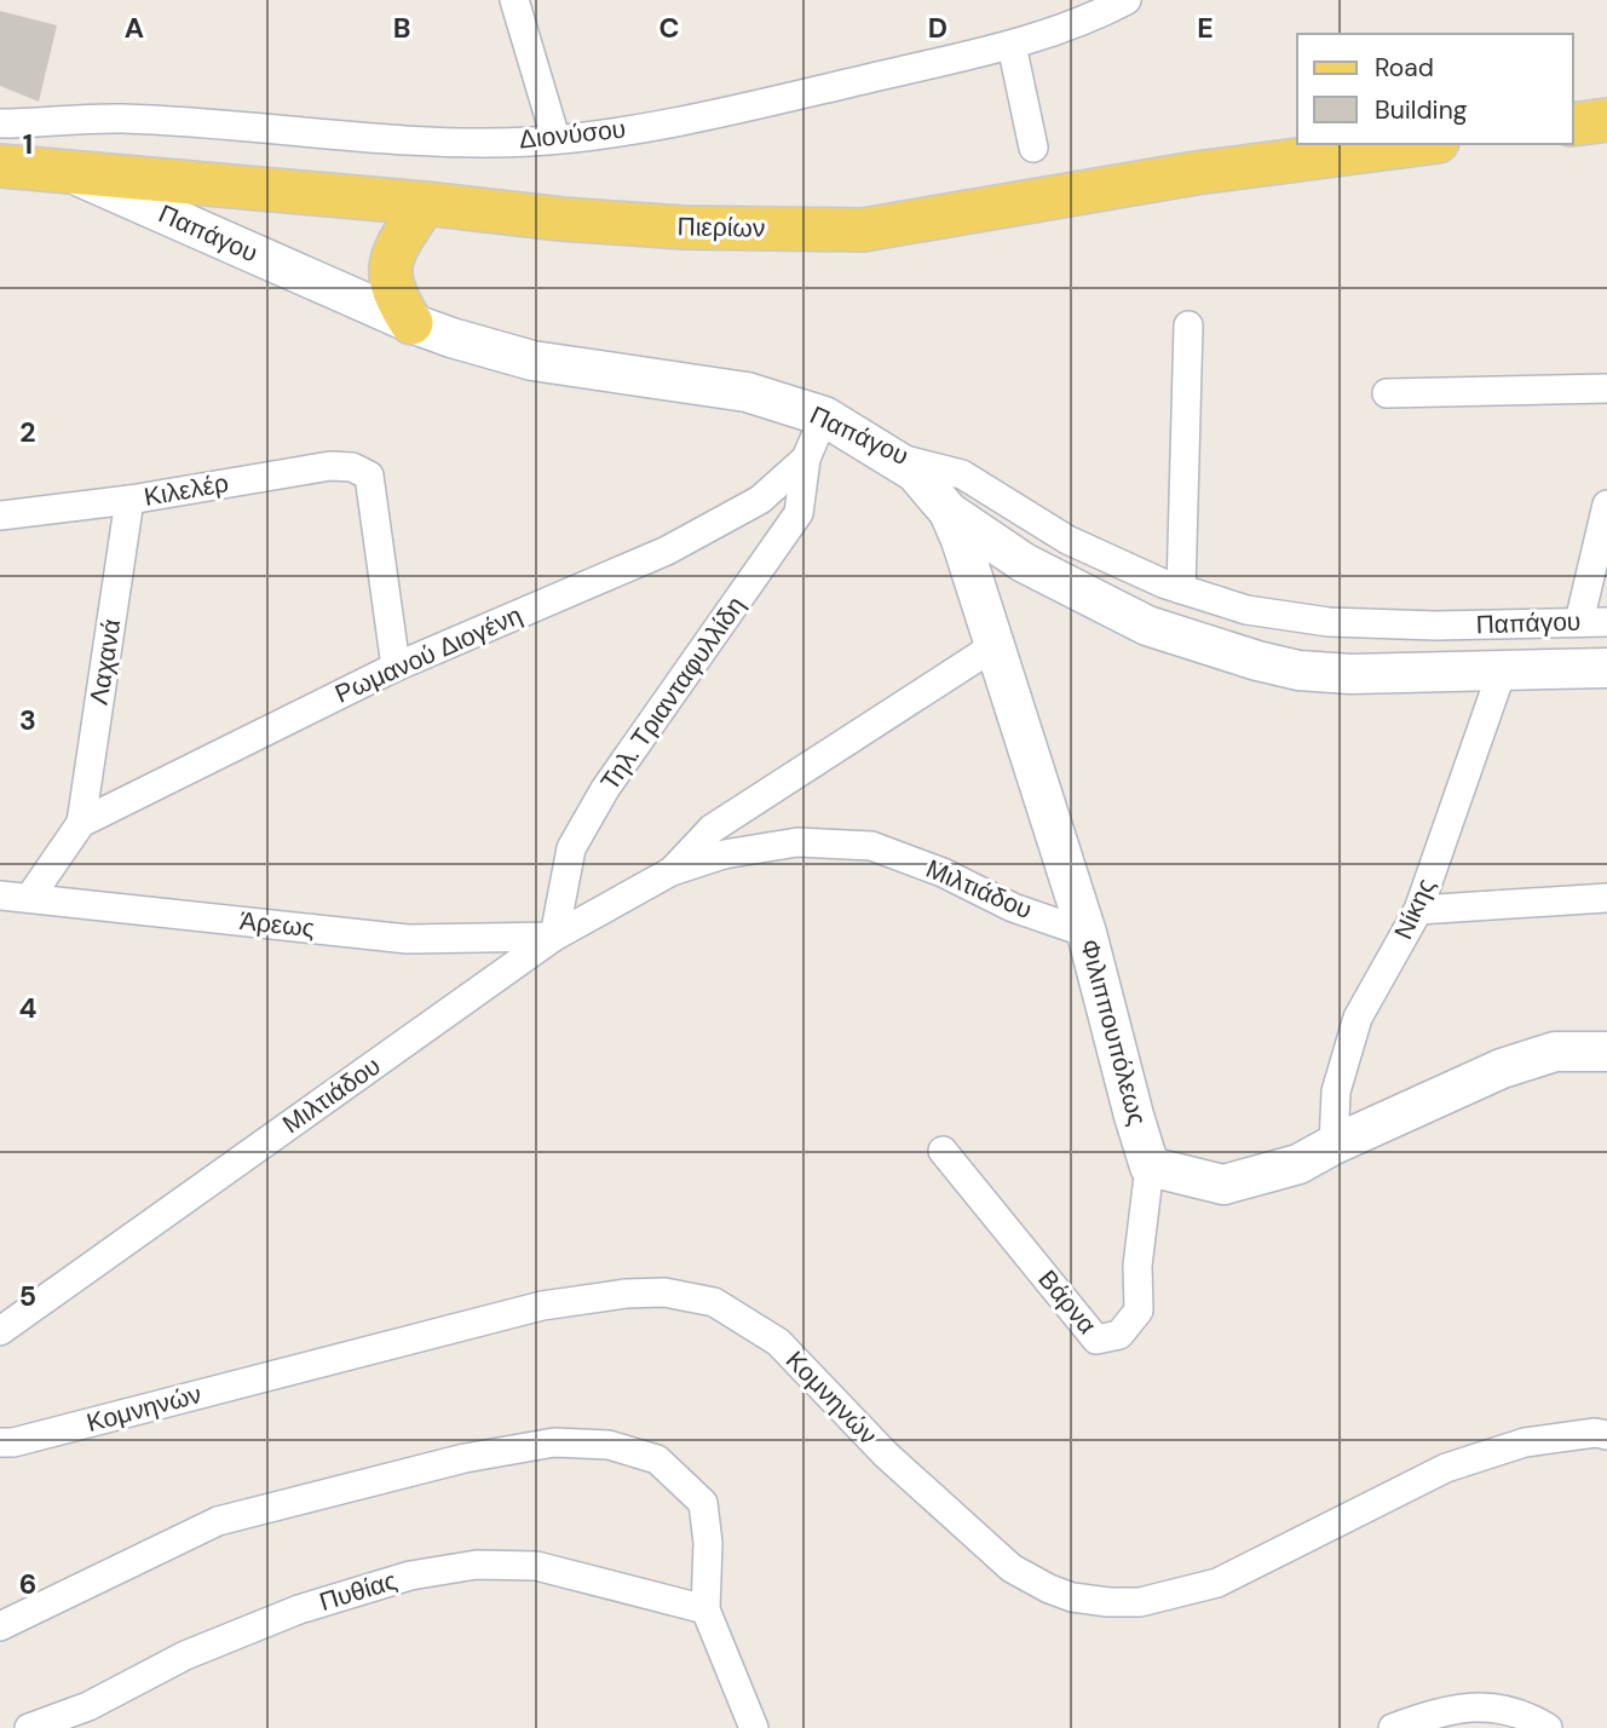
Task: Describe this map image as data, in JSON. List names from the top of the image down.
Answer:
{
  "streets": {
    "main road": ["Πιερίων"],
    "street": [
      "Διονύσου",
      "Παπάγου",
      "Κιλελέρ",
      "Ρωμανού Διογένη",
      "Λαχανά",
      "Τηλ. Τριανταφυλλίδη",
      "Μιλτιάδου",
      "Νίκης",
      "Άρεως",
      "Φιλιππουπόλεως",
      "Βάρνα",
      "Κομνηνών",
      "Πυθίας"
    ]
  },
  "crossings": [
    ["Πιερίων", "Παπάγου"],
    ["Παπάγου", "Ρωμανού Διογένη"],
    ["Παπάγου", "Νίκης"],
    ["Παπάγου", "Φιλιππουπόλεως"],
    ["Κιλελέρ", "Ρωμανού Διογένη"],
    ["Κιλελέρ", "Λαχανά"],
    ["Ρωμανού Διογένη", "Λαχανά"],
    ["Ρωμανού Διογένη", "Τηλ. Τριανταφυλλίδη"],
    ["Ρωμανού Διογένη", "Άρεως"],
    ["Τηλ. Τριανταφυλλίδη", "Μιλτιάδου"],
    ["Τηλ. Τριανταφυλλίδη", "Άρεως"],
    ["Μιλτιάδου", "Άρεως"],
    ["Μιλτιάδου", "Φιλιππουπόλεως"],
    ["Φιλιππουπόλεως", "Βάρνα"]
  ],
  "legend": ["Road", "Building"],
  "grid": {
    "columns": [
      "A",
      "B",
      "C",
      "D",
      "E"
    ],
    "rows": [
      "1",
      "2",
      "3",
      "4",
      "5",
      "6"
    ]
  }
}
